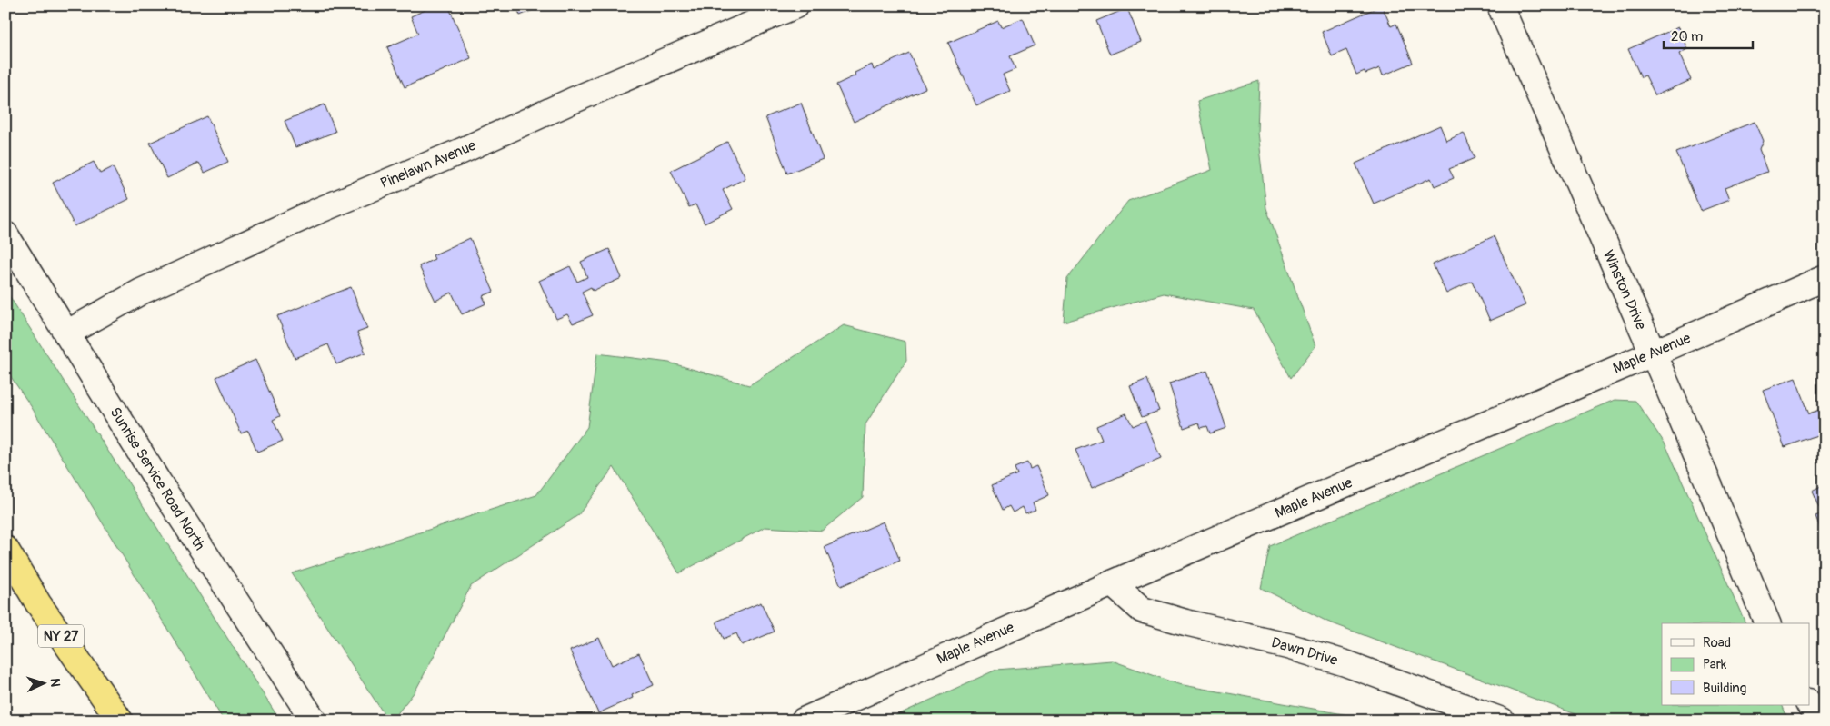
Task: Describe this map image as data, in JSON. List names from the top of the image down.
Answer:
{
  "streets": {
    "highway": ["NY 27"],
    "street": [
      "Pinelawn Avenue",
      "Winston Drive",
      "Maple Avenue",
      "Sunrise Service Road North",
      "Dawn Drive"
    ]
  },
  "crossings": [
    ["Pinelawn Avenue", "Sunrise Service Road North"],
    ["Winston Drive", "Maple Avenue"],
    ["Maple Avenue", "Dawn Drive"]
  ],
  "legend": ["Road", "Park", "Building"],
  "scale_bar": "20 m",
  "north": "right"
}
